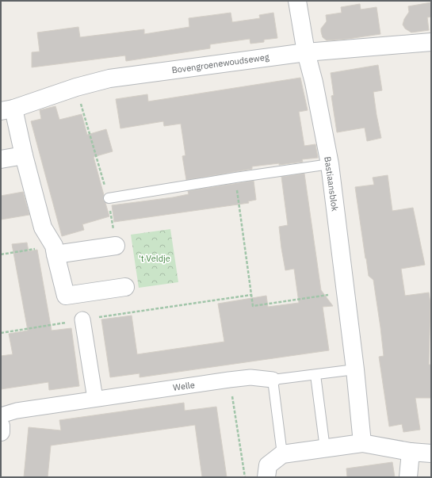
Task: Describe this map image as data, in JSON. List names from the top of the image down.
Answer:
{
  "streets": {
    "street": ["Bovengroenewoudseweg", "Bastiaansblok", "Welle"]
  },
  "crossings": [
    ["Bovengroenewoudseweg", "Bastiaansblok"]
  ],
  "parks": ["'t Veldje"]
}
